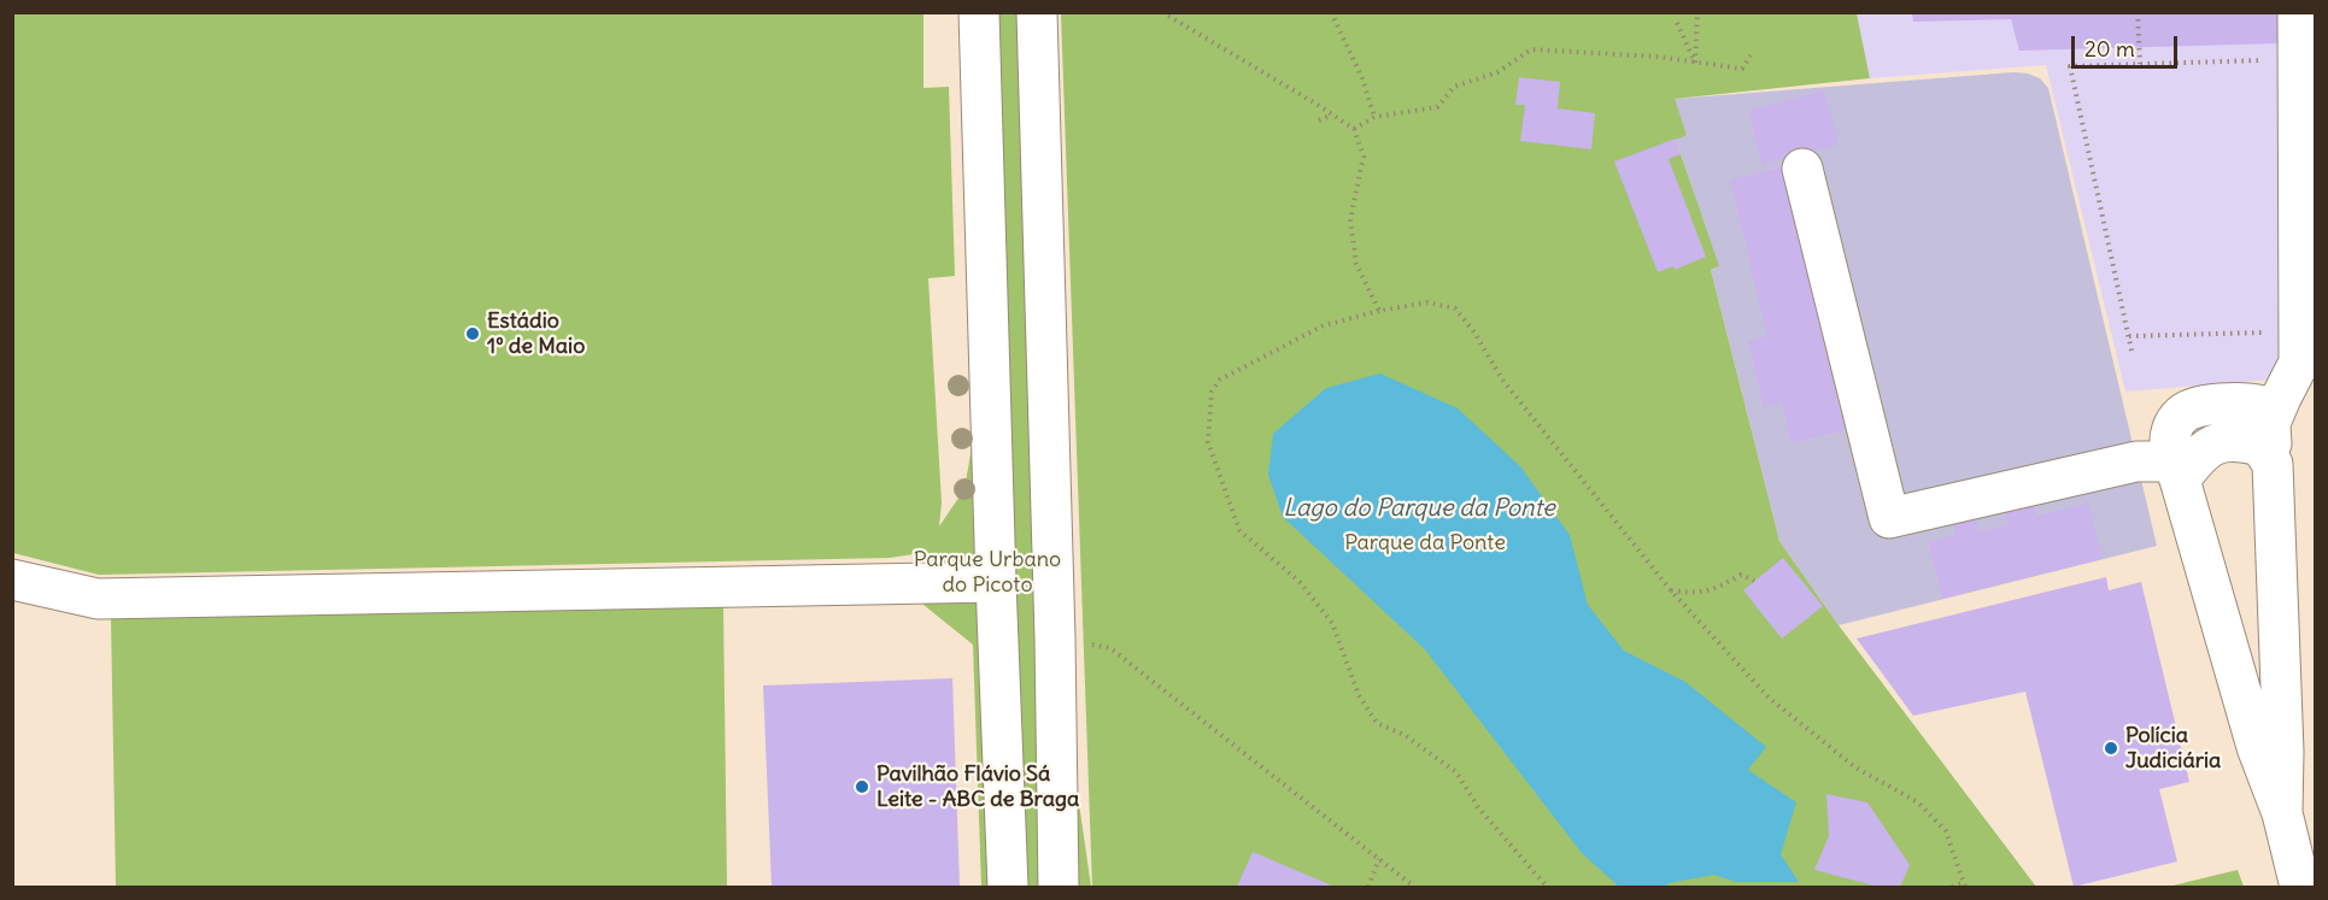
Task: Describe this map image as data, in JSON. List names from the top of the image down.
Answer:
{
  "water": ["Lago do Parque da Ponte"],
  "parks": ["Parque da Ponte", "Parque Urbano do Picoto"],
  "places": ["Estádio 1º de Maio", "Polícia Judiciária", "Pavilhão Flávio Sá Leite - ABC de Braga"],
  "scale_bar": "20 m"
}
